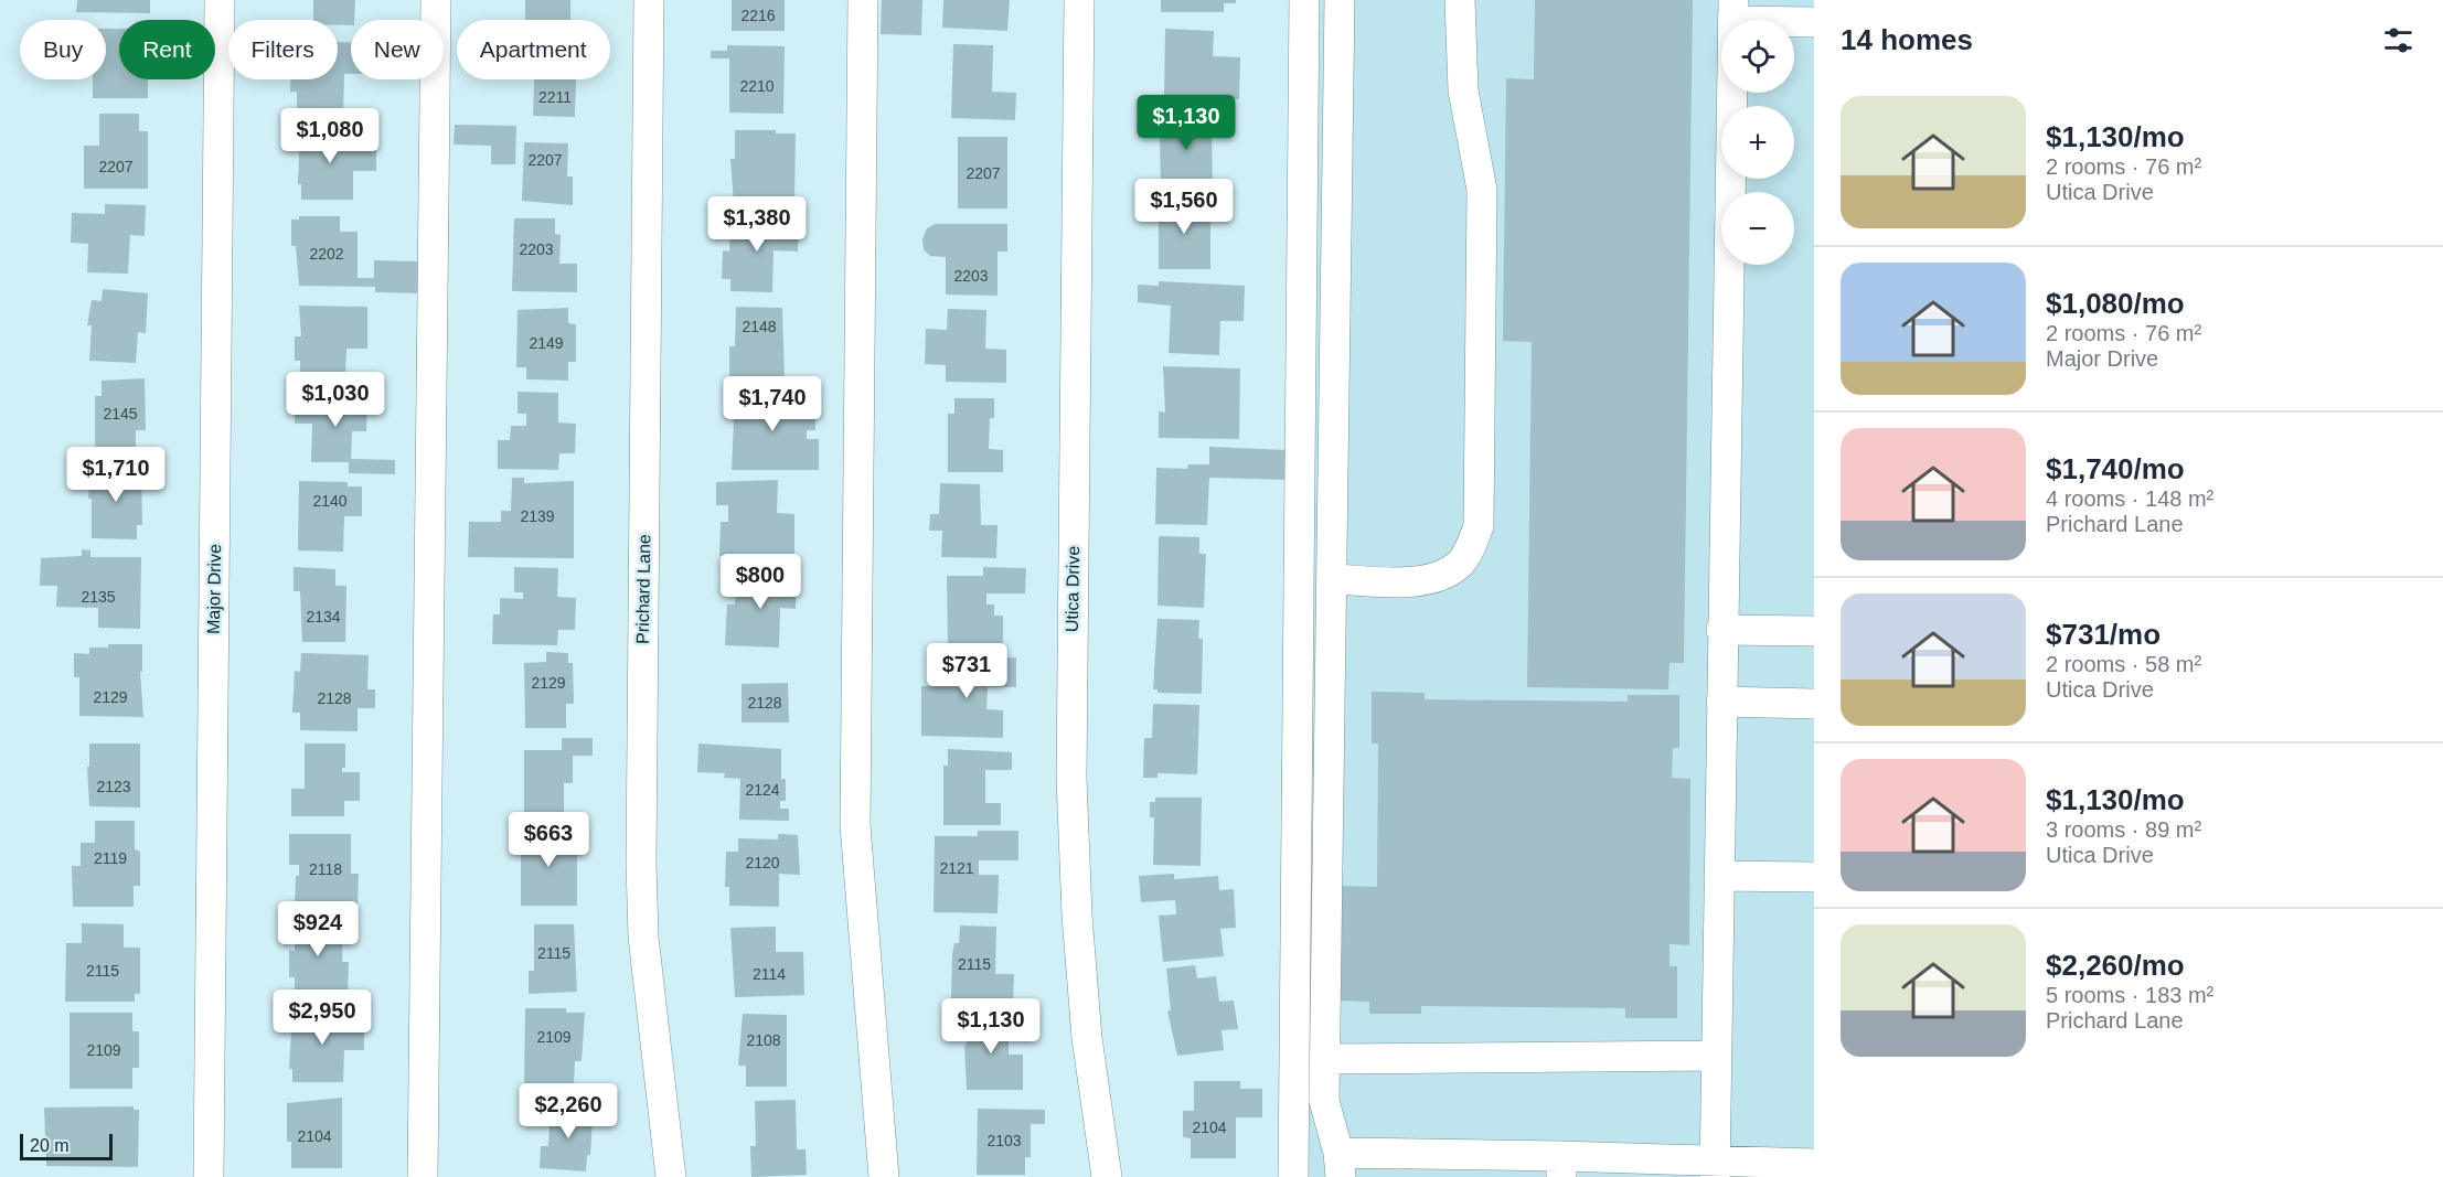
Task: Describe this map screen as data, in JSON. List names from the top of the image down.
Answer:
{
  "streets": {
    "street": ["Major Drive", "Prichard Lane", "Utica Drive"]
  },
  "house_numbers": [
    "2216",
    "2210",
    "2211",
    "2207",
    "2207",
    "2207",
    "2203",
    "2202",
    "2203",
    "2148",
    "2149",
    "2145",
    "2140",
    "2139",
    "2135",
    "2134",
    "2129",
    "2129",
    "2128",
    "2128",
    "2123",
    "2124",
    "2119",
    "2120",
    "2121",
    "2118",
    "2115",
    "2115",
    "2115",
    "2114",
    "2109",
    "2108",
    "2109",
    "2104",
    "2104",
    "2103"
  ],
  "scale_bar": "20 m",
  "page": {
    "heading": "14 homes",
    "map_buttons": ["+", "−"],
    "chip": [
      "Buy",
      "Rent",
      "Filters",
      "New",
      "Apartment"
    ],
    "list": [
      {
        "name": "$1,130/mo",
        "note": "2 rooms · 76 m² · Utica Drive"
      },
      {
        "name": "$1,080/mo",
        "note": "2 rooms · 76 m² · Major Drive"
      },
      {
        "name": "$1,740/mo",
        "note": "4 rooms · 148 m² · Prichard Lane"
      },
      {
        "name": "$731/mo",
        "note": "2 rooms · 58 m² · Utica Drive"
      },
      {
        "name": "$1,130/mo",
        "note": "3 rooms · 89 m² · Utica Drive"
      },
      {
        "name": "$2,260/mo",
        "note": "5 rooms · 183 m² · Prichard Lane"
      }
    ],
    "price": [
      "$1,130",
      "$1,080",
      "$1,560",
      "$1,380",
      "$1,030",
      "$1,740",
      "$1,710",
      "$800",
      "$731",
      "$663",
      "$924",
      "$2,950",
      "$1,130",
      "$2,260"
    ],
    "scale": "20 m"
  }
}
